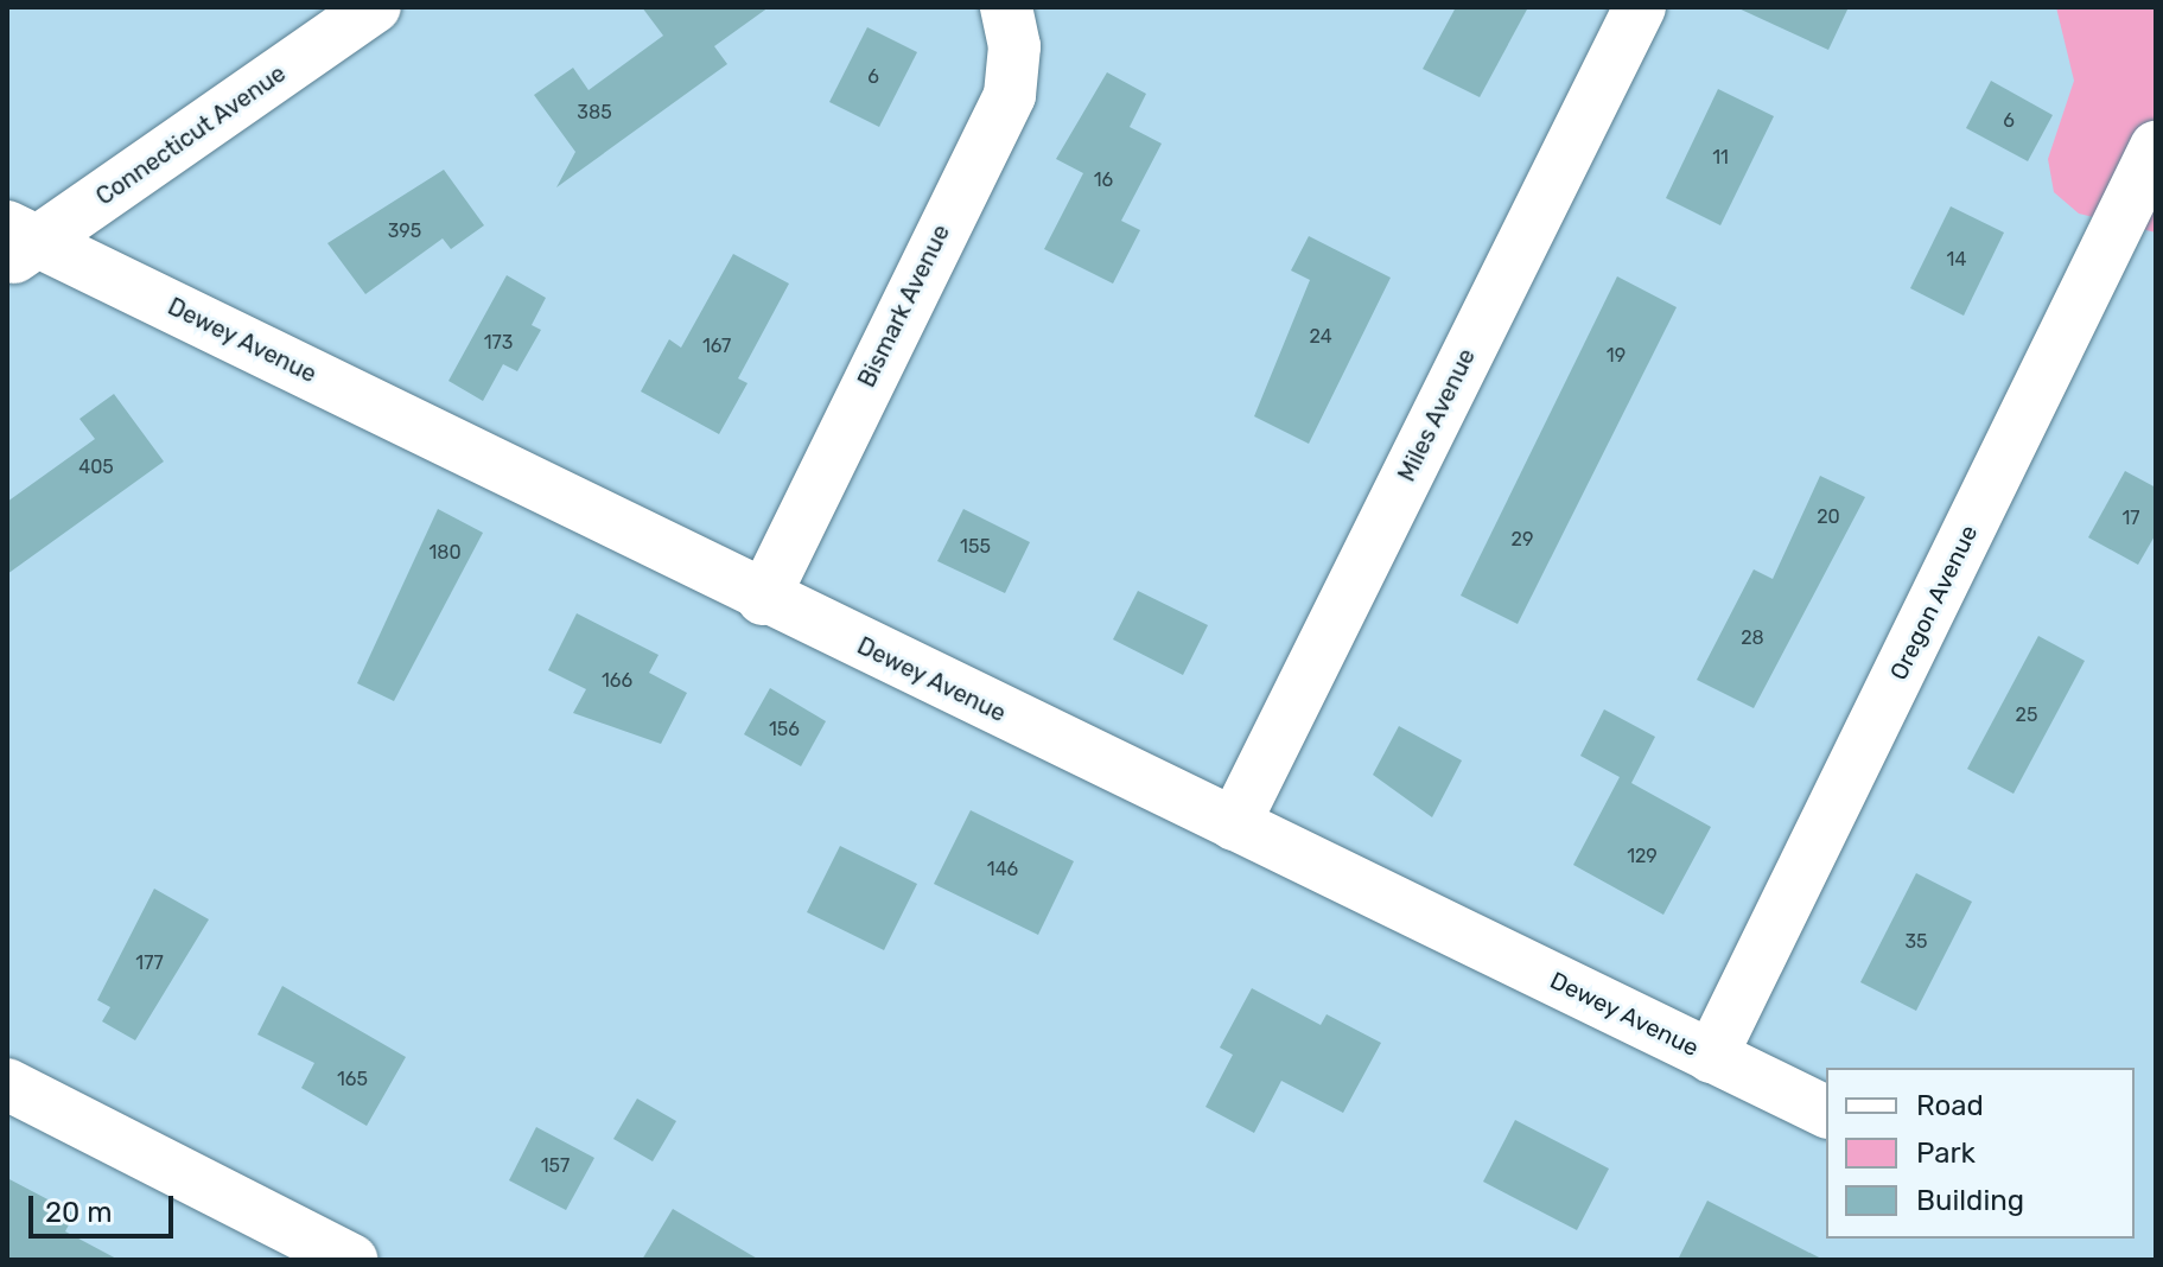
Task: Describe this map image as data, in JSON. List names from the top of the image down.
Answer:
{
  "streets": {
    "street": [
      "Connecticut Avenue",
      "Bismark Avenue",
      "Dewey Avenue",
      "Miles Avenue",
      "Oregon Avenue"
    ]
  },
  "crossings": [
    ["Connecticut Avenue", "Dewey Avenue"],
    ["Bismark Avenue", "Dewey Avenue"],
    ["Dewey Avenue", "Miles Avenue"],
    ["Dewey Avenue", "Oregon Avenue"]
  ],
  "house_numbers": [
    "6",
    "385",
    "6",
    "11",
    "16",
    "395",
    "14",
    "24",
    "173",
    "167",
    "19",
    "405",
    "20",
    "17",
    "29",
    "155",
    "180",
    "28",
    "166",
    "25",
    "156",
    "129",
    "146",
    "35",
    "177",
    "165",
    "157"
  ],
  "legend": ["Road", "Park", "Building"],
  "scale_bar": "20 m"
}
